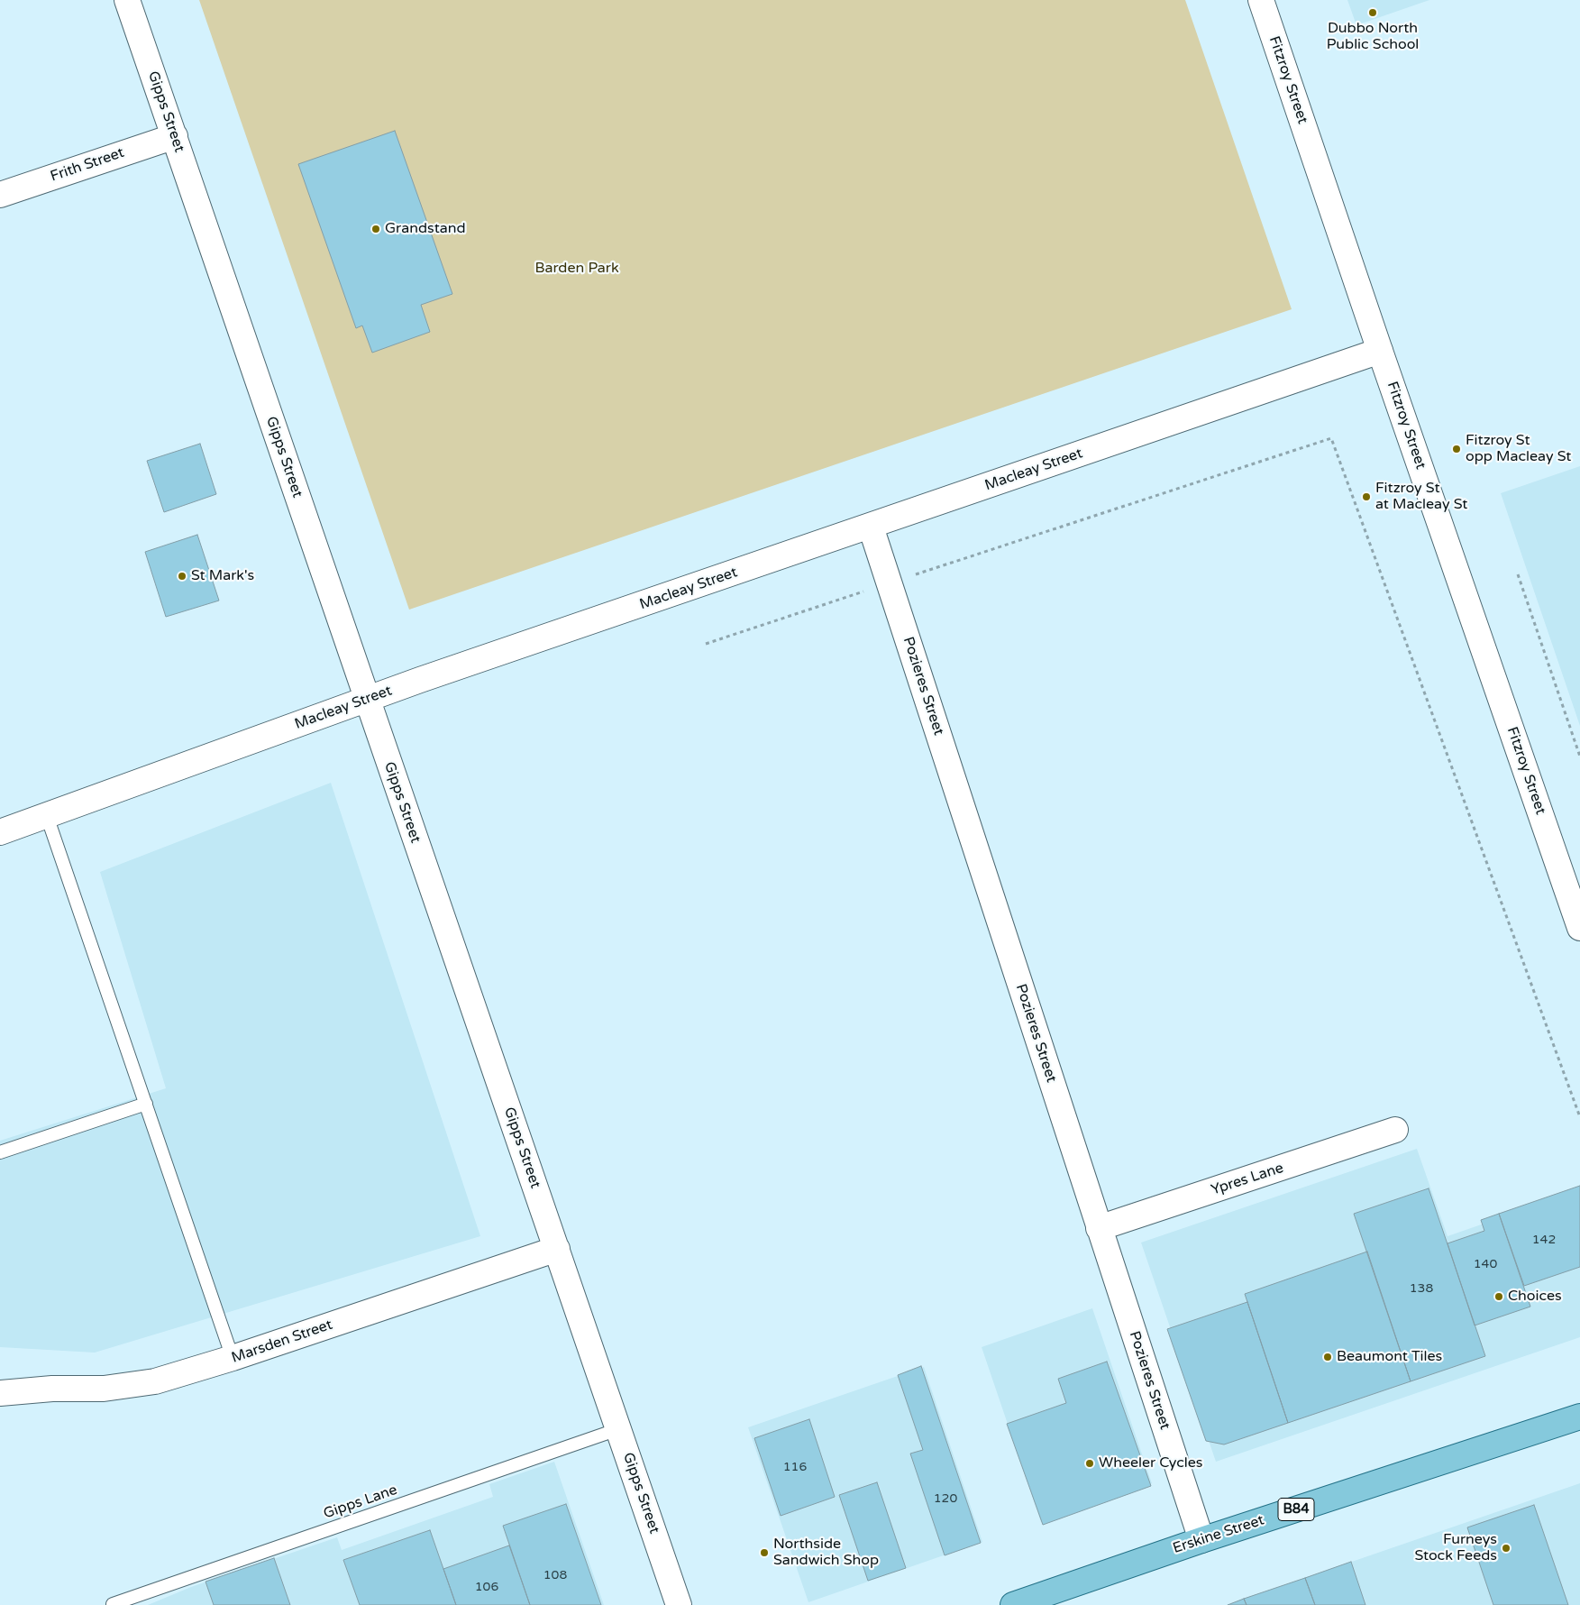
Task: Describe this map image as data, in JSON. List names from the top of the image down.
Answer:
{
  "streets": {
    "main road": ["B84", "Erskine Street"],
    "street": [
      "Fitzroy Street",
      "Gipps Street",
      "Frith Street",
      "Macleay Street",
      "Pozieres Street",
      "Ypres Lane",
      "Marsden Street"
    ],
    "lane": ["Gipps Lane"]
  },
  "crossings": [
    ["Fitzroy Street", "Macleay Street"],
    ["Gipps Street", "Frith Street"],
    ["Gipps Street", "Macleay Street"],
    ["Gipps Street", "Marsden Street"],
    ["Gipps Street", "Gipps Lane"],
    ["Macleay Street", "Pozieres Street"],
    ["Pozieres Street", "Ypres Lane"],
    ["Pozieres Street", "Erskine Street"]
  ],
  "parks": ["Barden Park"],
  "places": [
    "Dubbo North Public School",
    "Grandstand",
    "Fitzroy St opp Macleay St",
    "Fitzroy St at Macleay St",
    "St Mark's",
    "Choices",
    "Beaumont Tiles",
    "Wheeler Cycles",
    "Furneys Stock Feeds",
    "Northside Sandwich Shop"
  ],
  "house_numbers": [
    "142",
    "140",
    "138",
    "116",
    "120",
    "108",
    "106"
  ]
}
